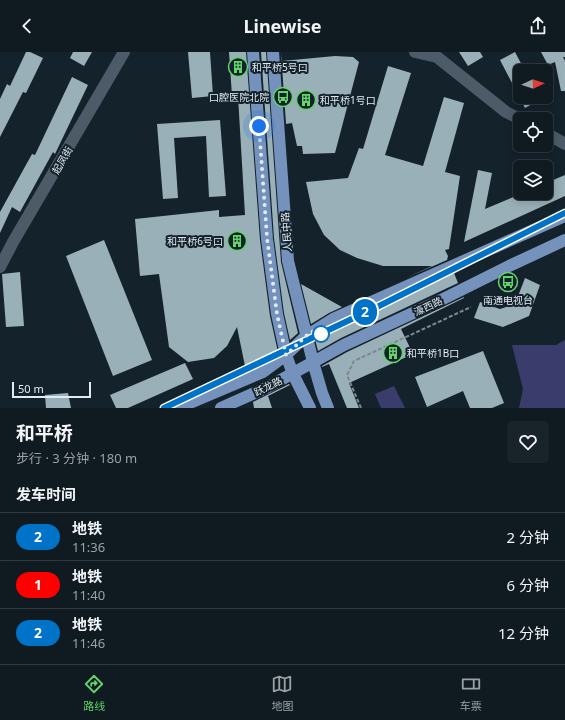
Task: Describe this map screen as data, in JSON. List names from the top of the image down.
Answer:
{
  "streets": {
    "main road": ["人民中路", "濠西路", "跃龙路"],
    "street": ["起凤街"]
  },
  "crossings": [
    ["人民中路", "濠西路"],
    ["人民中路", "跃龙路"],
    ["濠西路", "跃龙路"]
  ],
  "places": {
    "building": [
      "和平桥5号口",
      "和平桥1号口",
      "和平桥6号口",
      "和平桥1B口"
    ],
    "bus stop": ["口腔医院北院", "南通电视台"]
  },
  "lines": ["metro line 2"],
  "scale_bar": "50 m",
  "north": "right",
  "page": {
    "header": "Linewise",
    "on_map": "2",
    "scale": "50 m",
    "heading": [
      ["和平桥", "步行 · 3 分钟 · 180 m"],
      "发车时间"
    ],
    "list": [
      {
        "mark": "2",
        "name": "地铁",
        "note": "11:36",
        "value": "2 分钟"
      },
      {
        "mark": "1",
        "name": "地铁",
        "note": "11:40",
        "value": "6 分钟"
      },
      {
        "mark": "2",
        "name": "地铁",
        "note": "11:46",
        "value": "12 分钟"
      }
    ],
    "tabs": ["路线", "地图", "车票"]
  }
}
